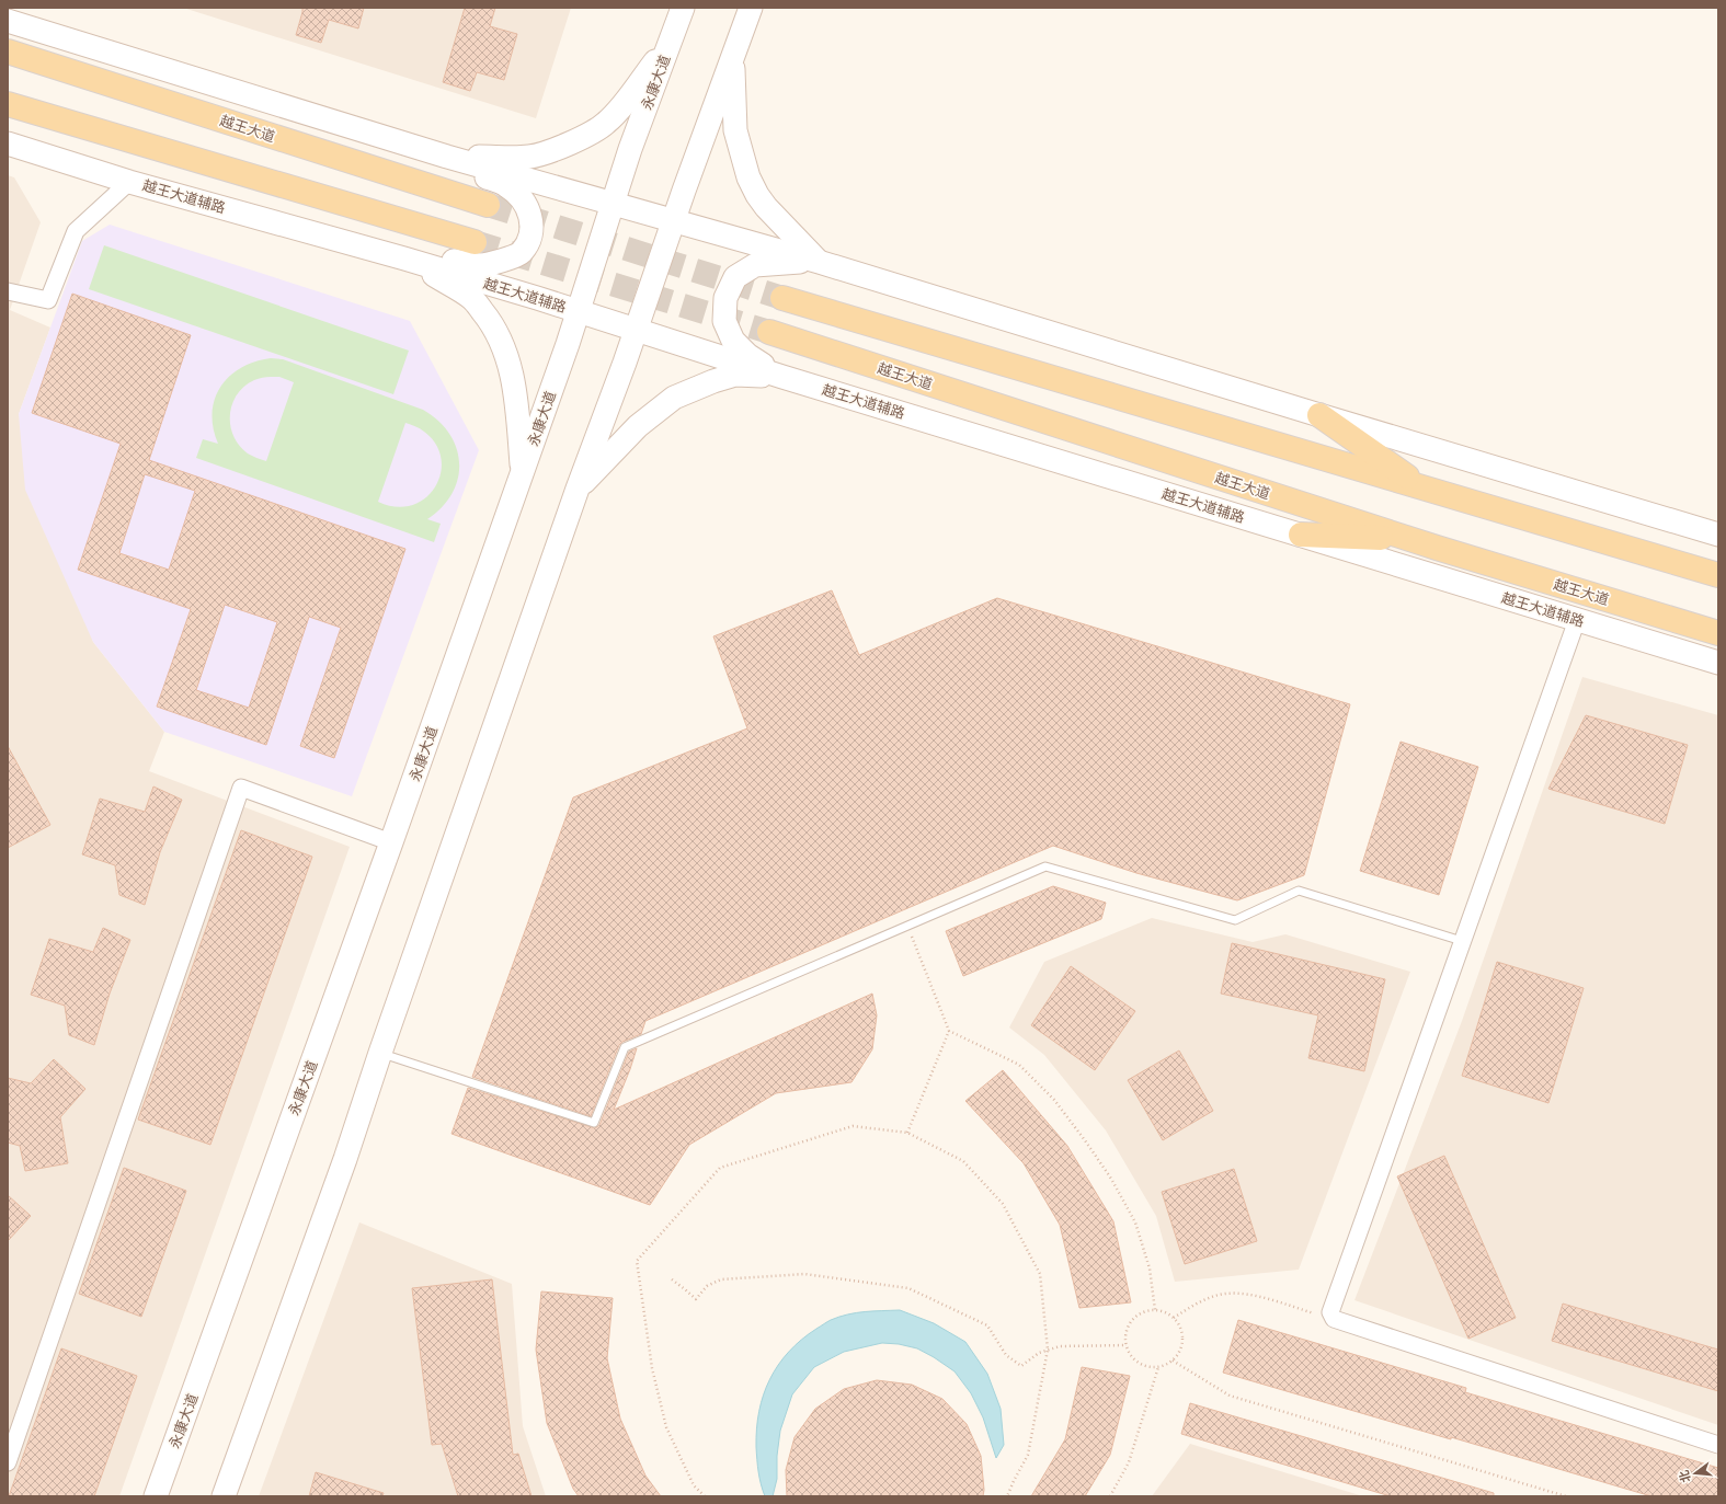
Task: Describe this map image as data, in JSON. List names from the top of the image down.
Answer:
{
  "streets": {
    "main road": ["永康大道", "越王大道", "越王大道辅路"]
  },
  "crossings": [
    ["永康大道", "越王大道辅路"]
  ],
  "north": "left"
}
